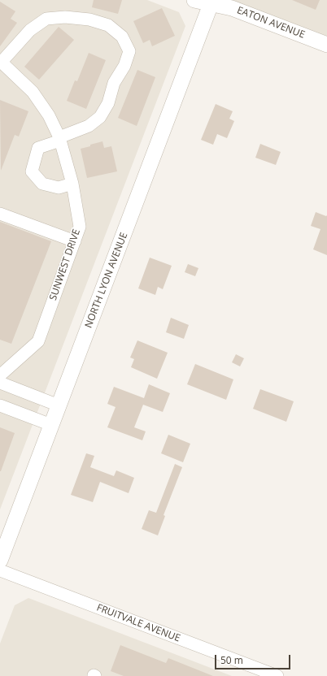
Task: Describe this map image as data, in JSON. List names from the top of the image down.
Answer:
{
  "streets": {
    "street": [
      "EATON AVENUE",
      "SUNWEST DRIVE",
      "NORTH LYON AVENUE",
      "FRUITVALE AVENUE"
    ]
  },
  "crossings": [
    ["EATON AVENUE", "NORTH LYON AVENUE"]
  ],
  "scale_bar": "50 m"
}
